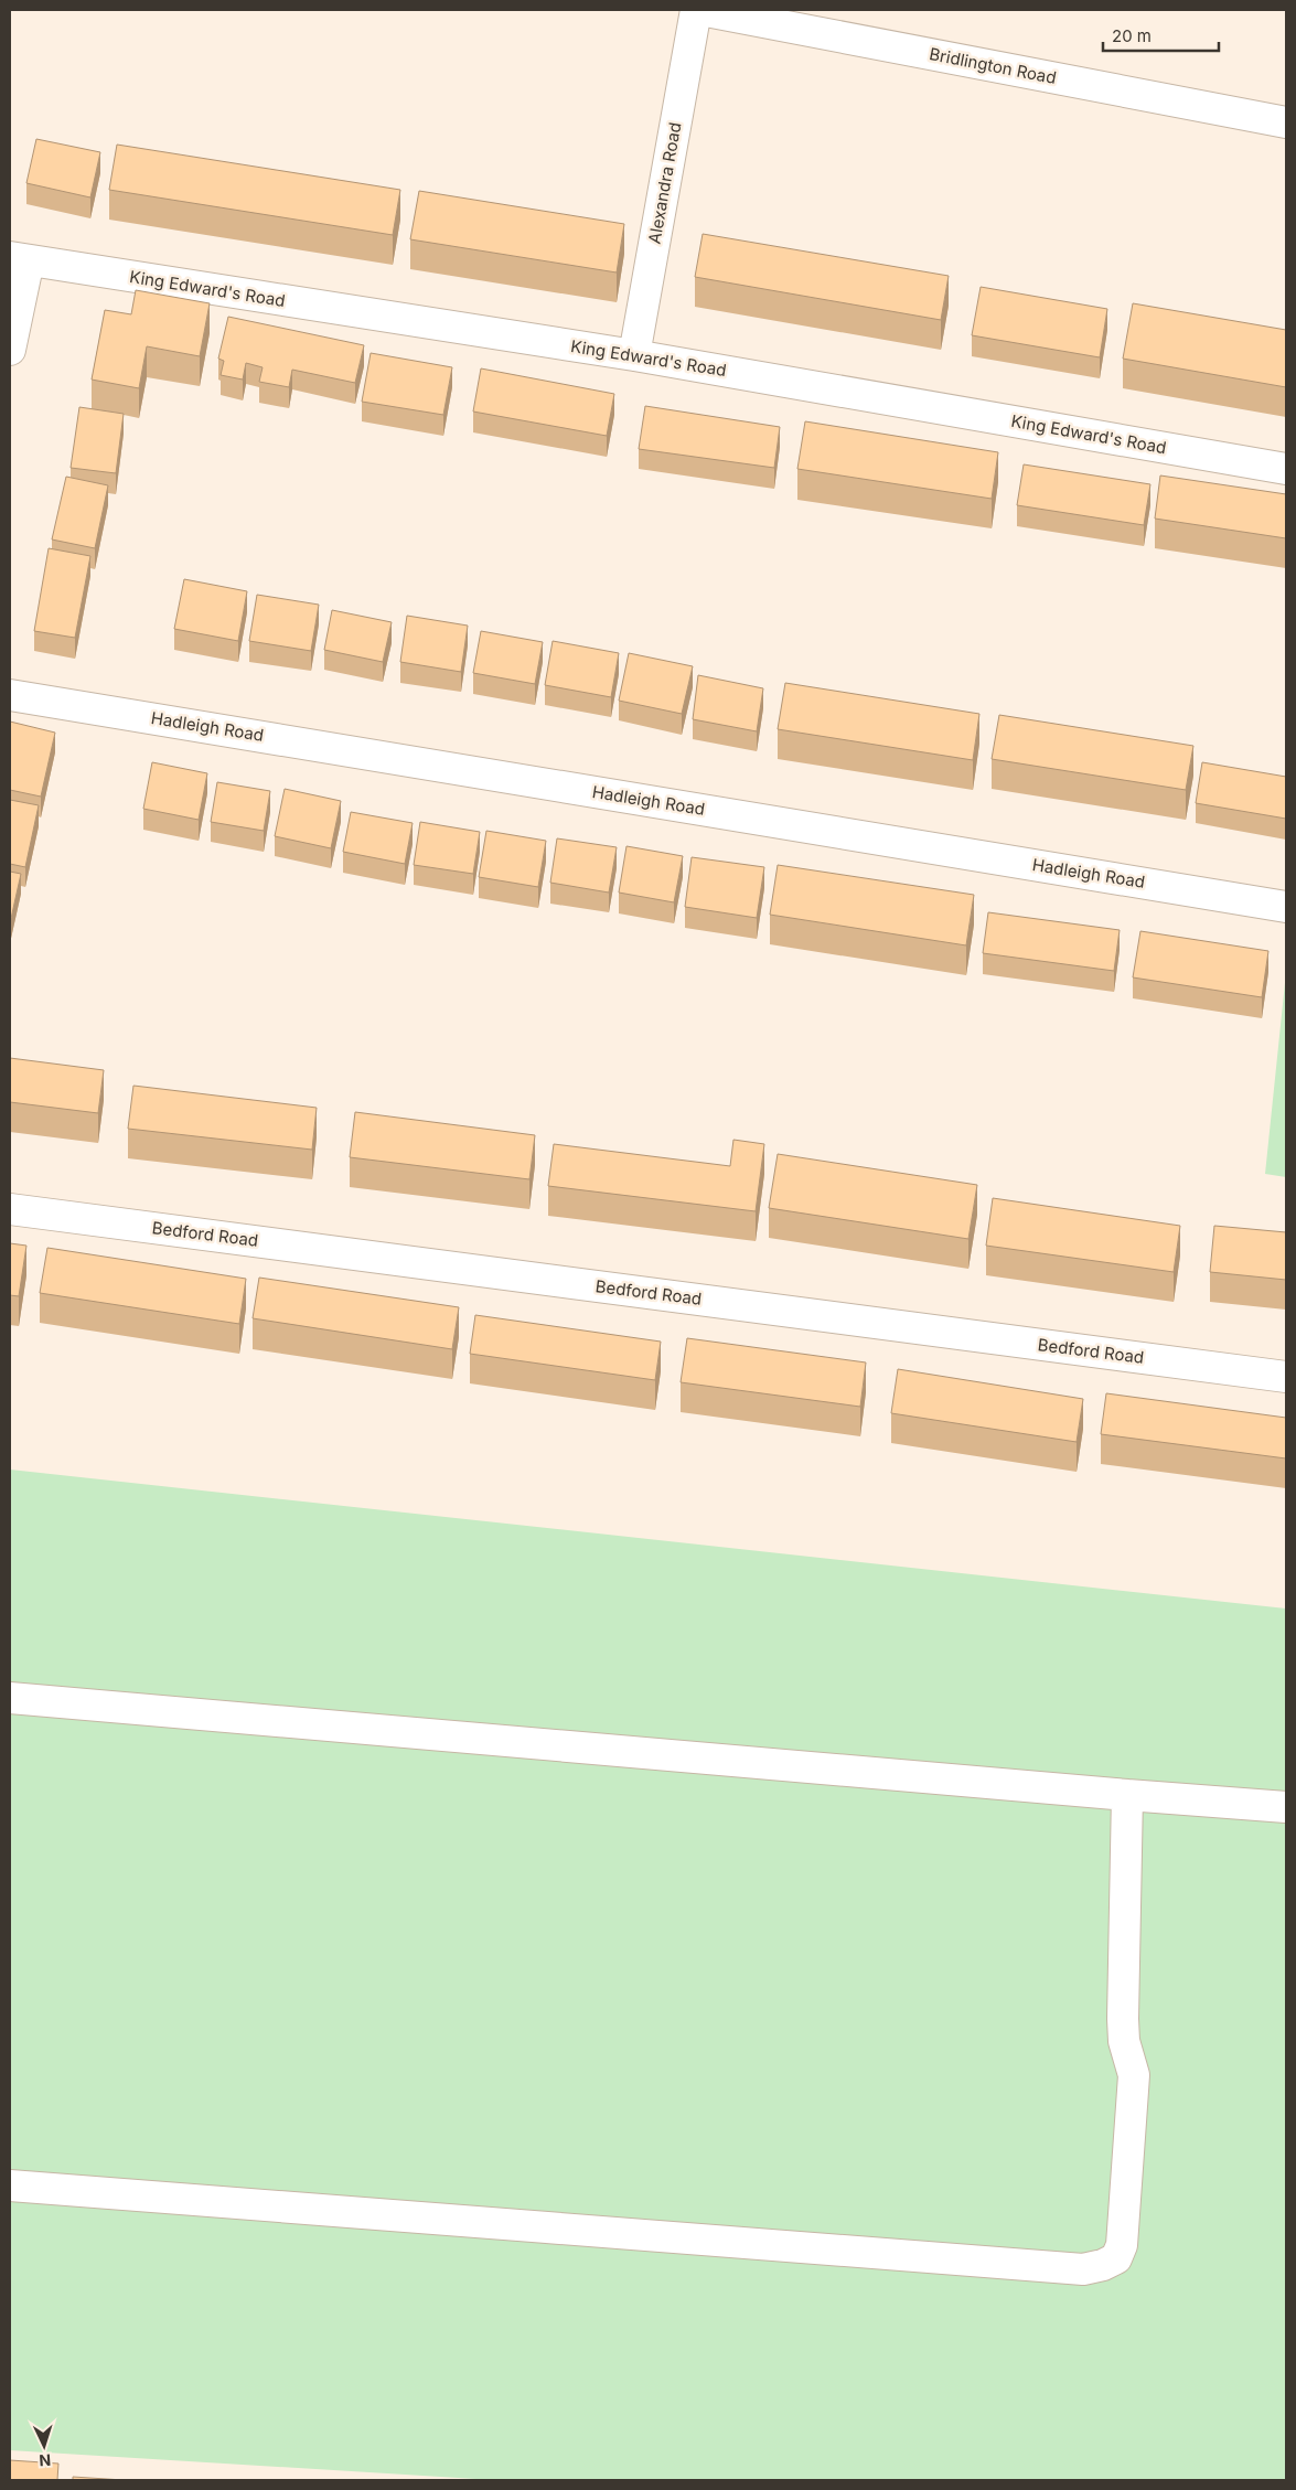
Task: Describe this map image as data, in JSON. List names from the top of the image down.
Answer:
{
  "streets": {
    "street": [
      "Bridlington Road",
      "Alexandra Road",
      "King Edward's Road",
      "Hadleigh Road",
      "Bedford Road"
    ]
  },
  "crossings": [
    ["Bridlington Road", "Alexandra Road"],
    ["Alexandra Road", "King Edward's Road"]
  ],
  "scale_bar": "20 m",
  "north": "bottom"
}
